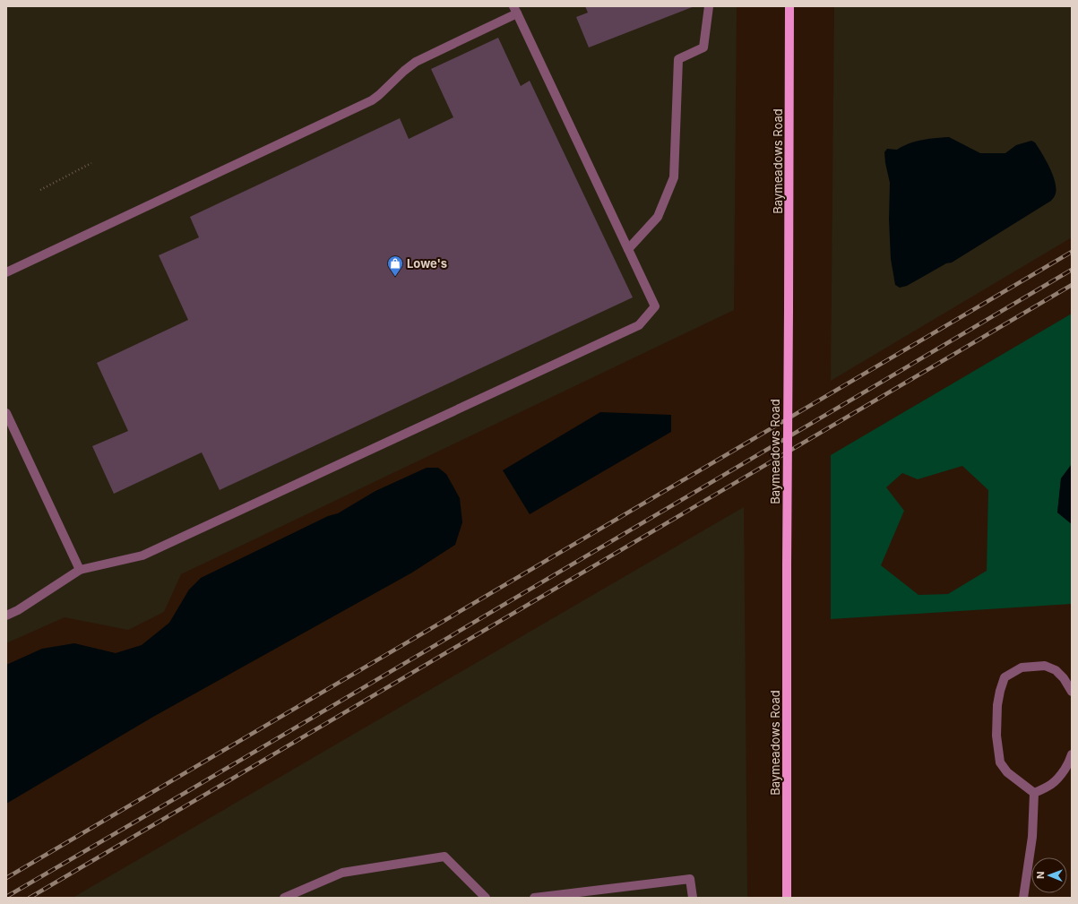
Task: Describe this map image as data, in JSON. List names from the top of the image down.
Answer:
{
  "streets": {
    "main road": ["Baymeadows Road"]
  },
  "places": {
    "shop": ["Lowe's"]
  },
  "north": "left"
}
